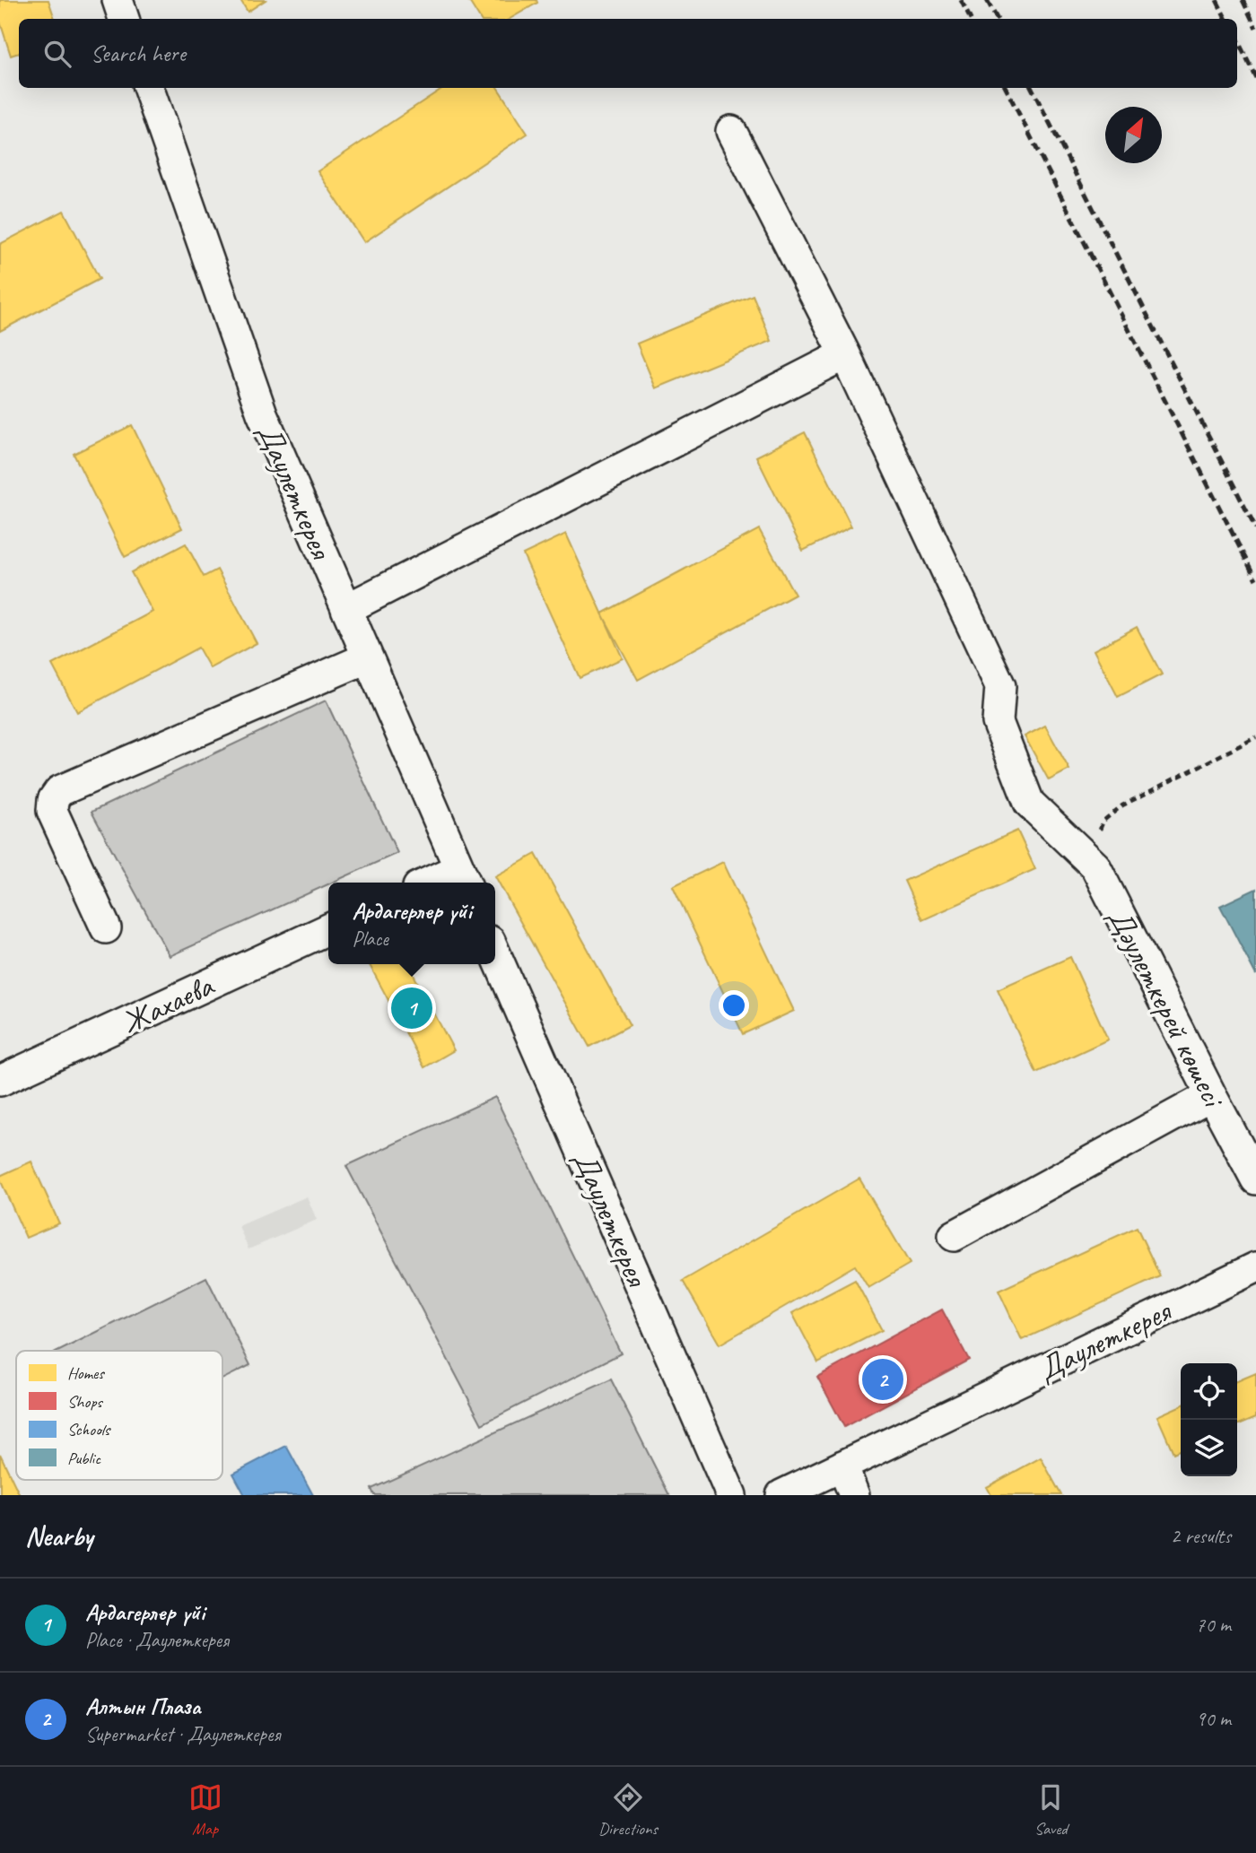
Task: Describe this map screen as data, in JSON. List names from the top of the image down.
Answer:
{
  "streets": {
    "street": ["Даулеткерея", "Жахаева", "Дәулеткерей көшесі"]
  },
  "legend": [
    "Homes",
    "Shops",
    "Schools",
    "Public"
  ],
  "north": "top right",
  "page": {
    "search": "Search here",
    "popup": ["Ардагерлер үйі", "Place"],
    "pins": ["1", "2"],
    "heading": ["Nearby", "2 results"],
    "list": [
      {
        "mark": "1",
        "name": "Ардагерлер үйі",
        "note": "Place · Даулеткерея",
        "value": "70 m"
      },
      {
        "mark": "2",
        "name": "Алтын Плаза",
        "note": "Supermarket · Даулеткерея",
        "value": "90 m"
      }
    ],
    "nav": ["Map", "Directions", "Saved"]
  }
}
